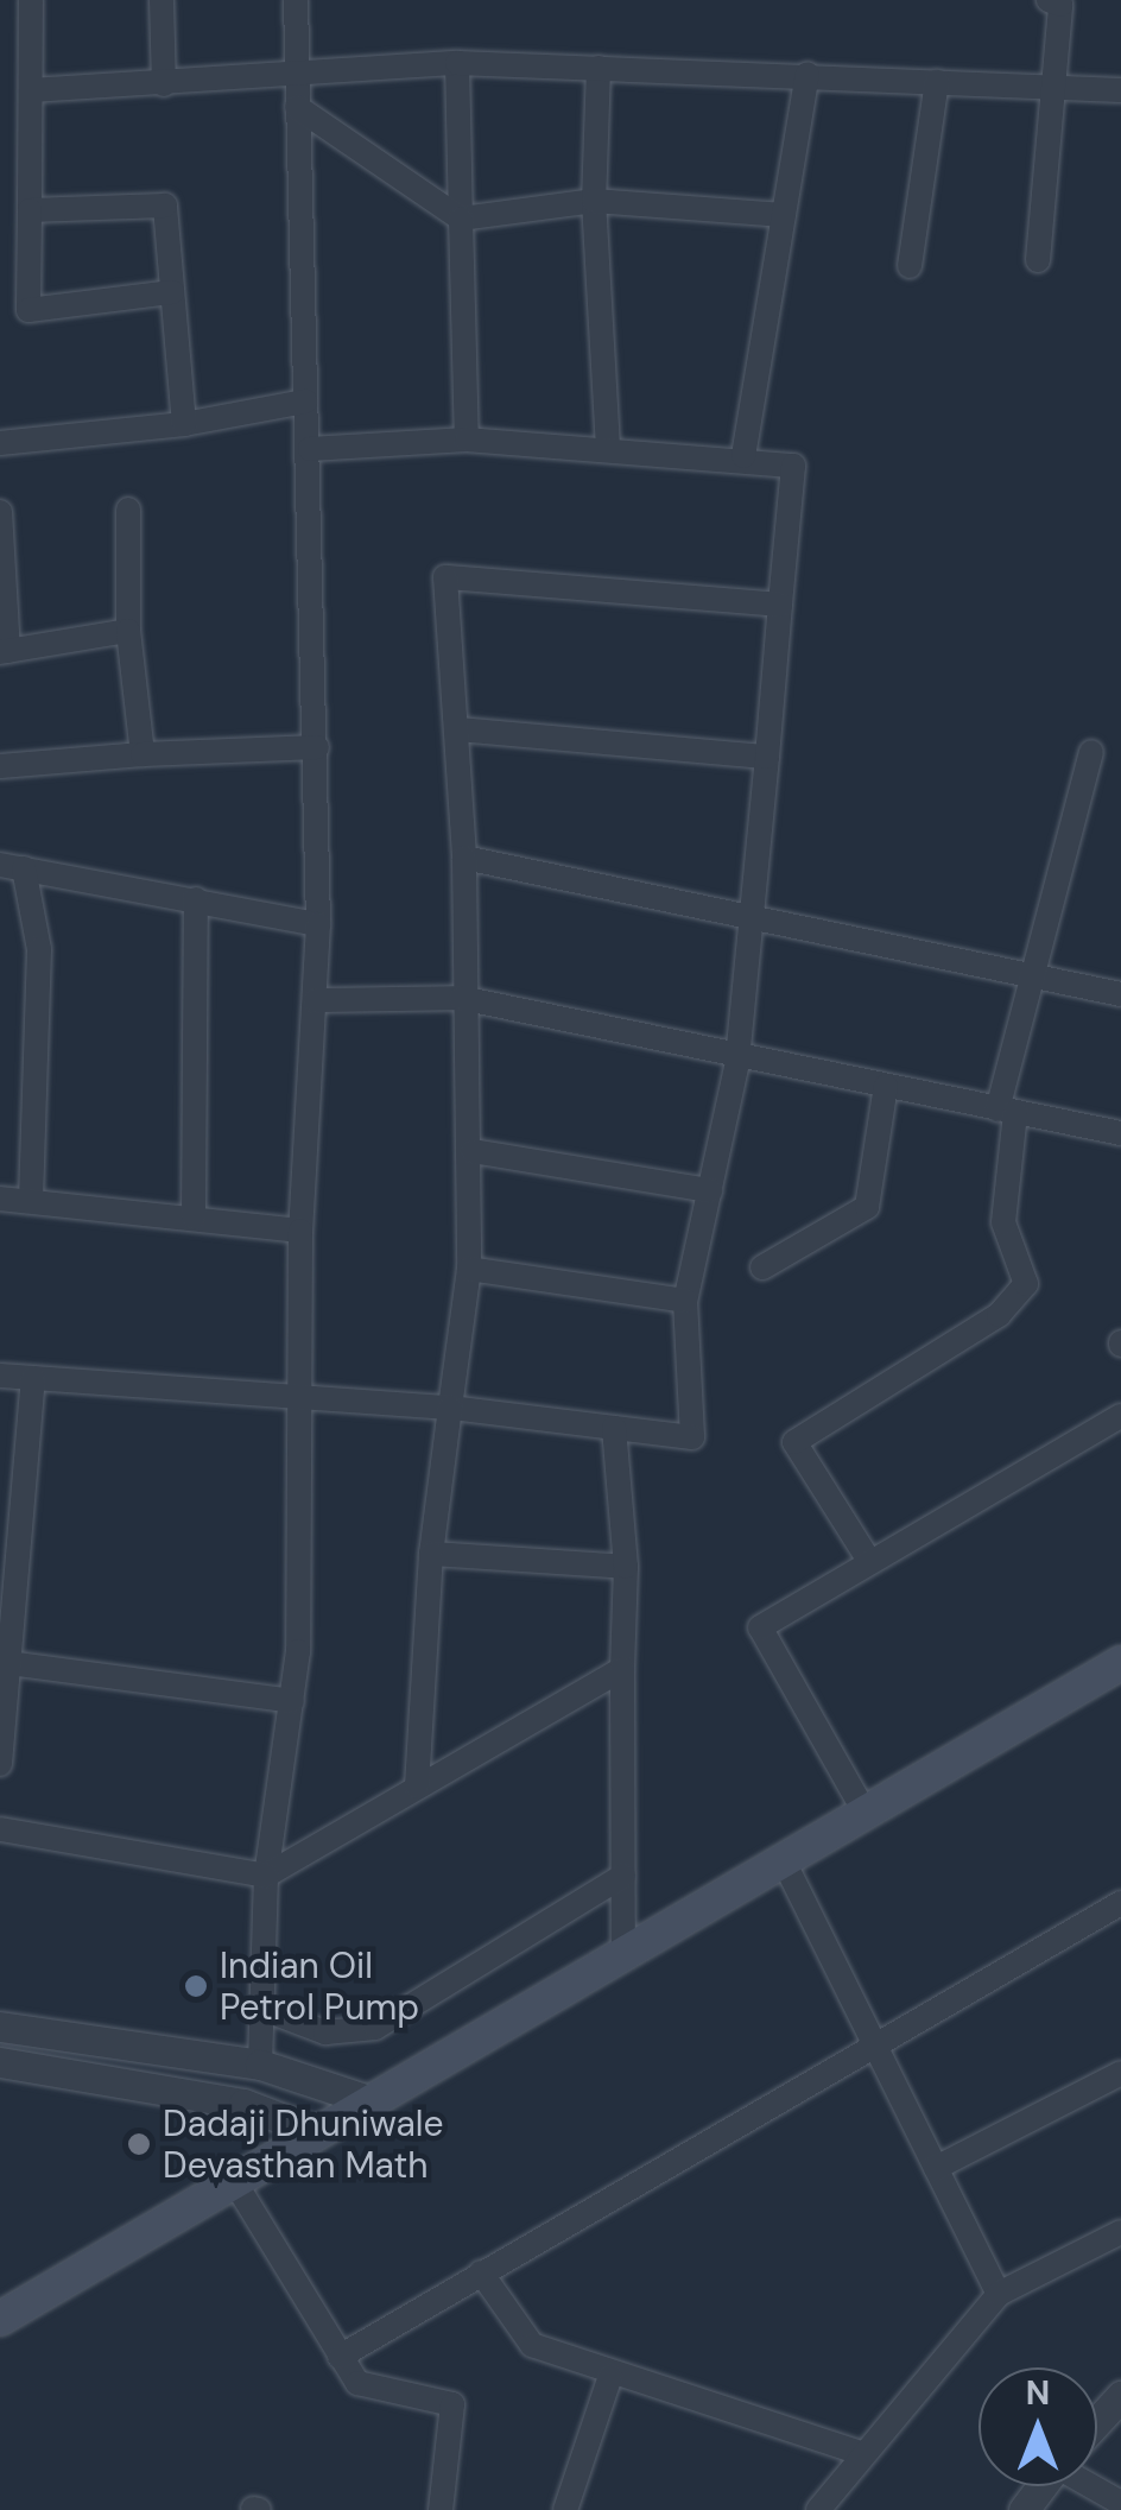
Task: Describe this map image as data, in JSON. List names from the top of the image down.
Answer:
{
  "places": ["Indian Oil Petrol Pump", "Dadaji Dhuniwale Devasthan Math"],
  "north": "top"
}
